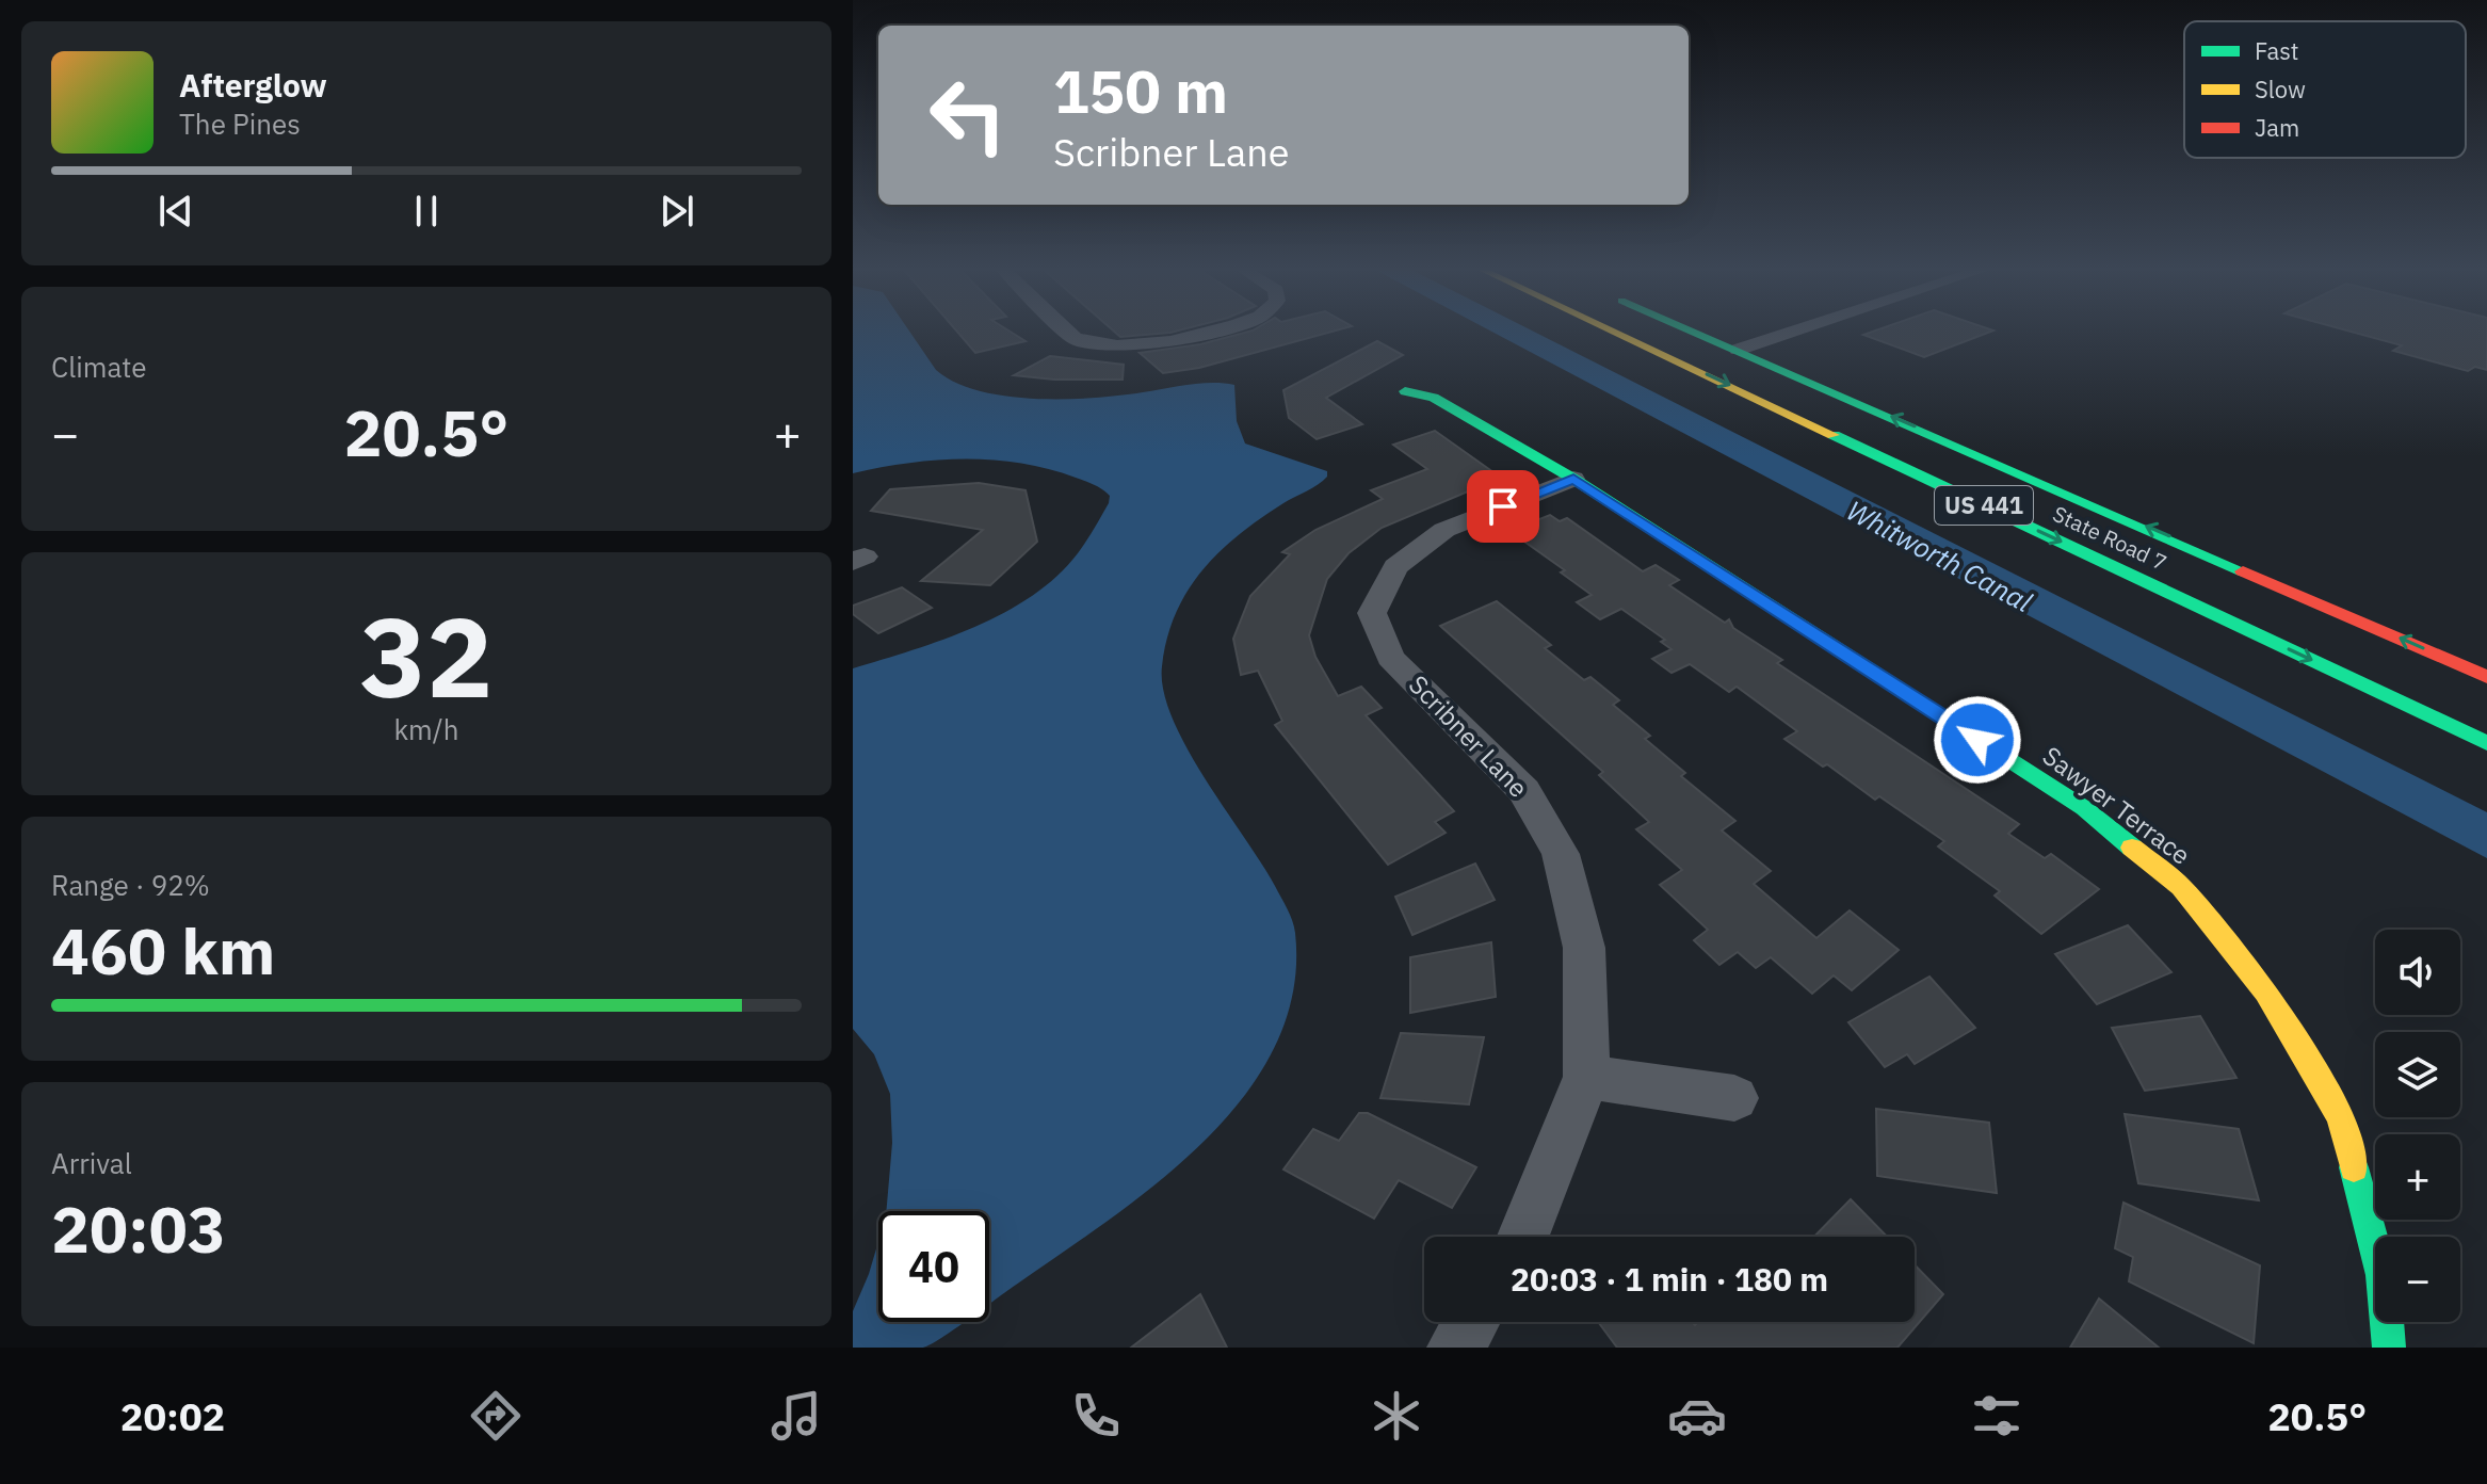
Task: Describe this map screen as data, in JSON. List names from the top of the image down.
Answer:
{
  "streets": {
    "main road": ["US 441", "State Road 7", "Sawyer Terrace"],
    "street": ["Scribner Lane"]
  },
  "crossings": [
    ["Scribner Lane", "Sawyer Terrace"]
  ],
  "water": ["Whitworth Canal"],
  "legend": ["Fast", "Slow", "Jam"],
  "page": {
    "turn": ["150 m", "Scribner Lane"],
    "song": ["Afterglow", "The Pines"],
    "tile": [
      "Climate",
      ["32", "km/h"],
      ["Range · 92%", "460 km"],
      ["Arrival", "20:03"]
    ],
    "heat": ["−", "20.5°", "+"],
    "map_buttons": ["+", "−"],
    "limit": "40",
    "trip": "20:03 · 1 min · 180 m",
    "tabs": ["20:02", "20.5°"]
  }
}
